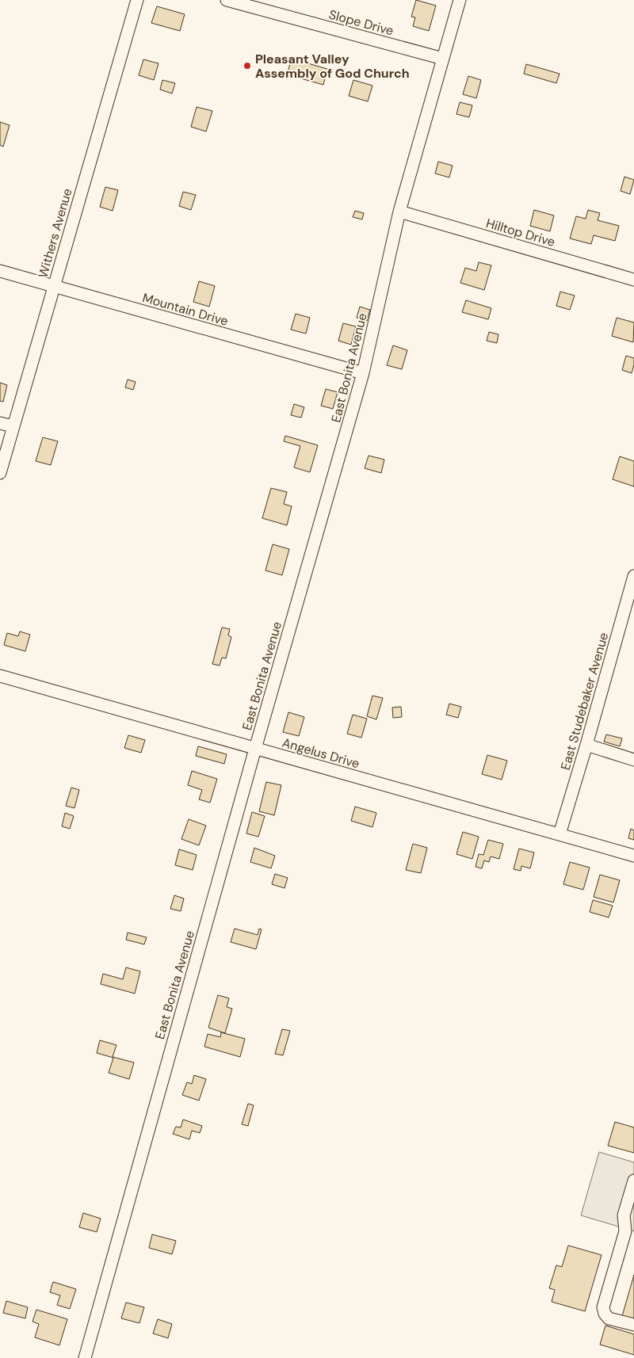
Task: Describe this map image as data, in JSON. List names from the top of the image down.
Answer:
{
  "streets": {
    "street": [
      "Slope Drive",
      "Hilltop Drive",
      "Withers Avenue",
      "Mountain Drive",
      "East Bonita Avenue",
      "East Studebaker Avenue",
      "Angelus Drive"
    ]
  },
  "crossings": [
    ["Slope Drive", "East Bonita Avenue"],
    ["Hilltop Drive", "East Bonita Avenue"],
    ["Withers Avenue", "Mountain Drive"],
    ["Mountain Drive", "East Bonita Avenue"],
    ["East Bonita Avenue", "Angelus Drive"],
    ["East Studebaker Avenue", "Angelus Drive"]
  ],
  "places": ["Pleasant Valley Assembly of God Church"]
}
